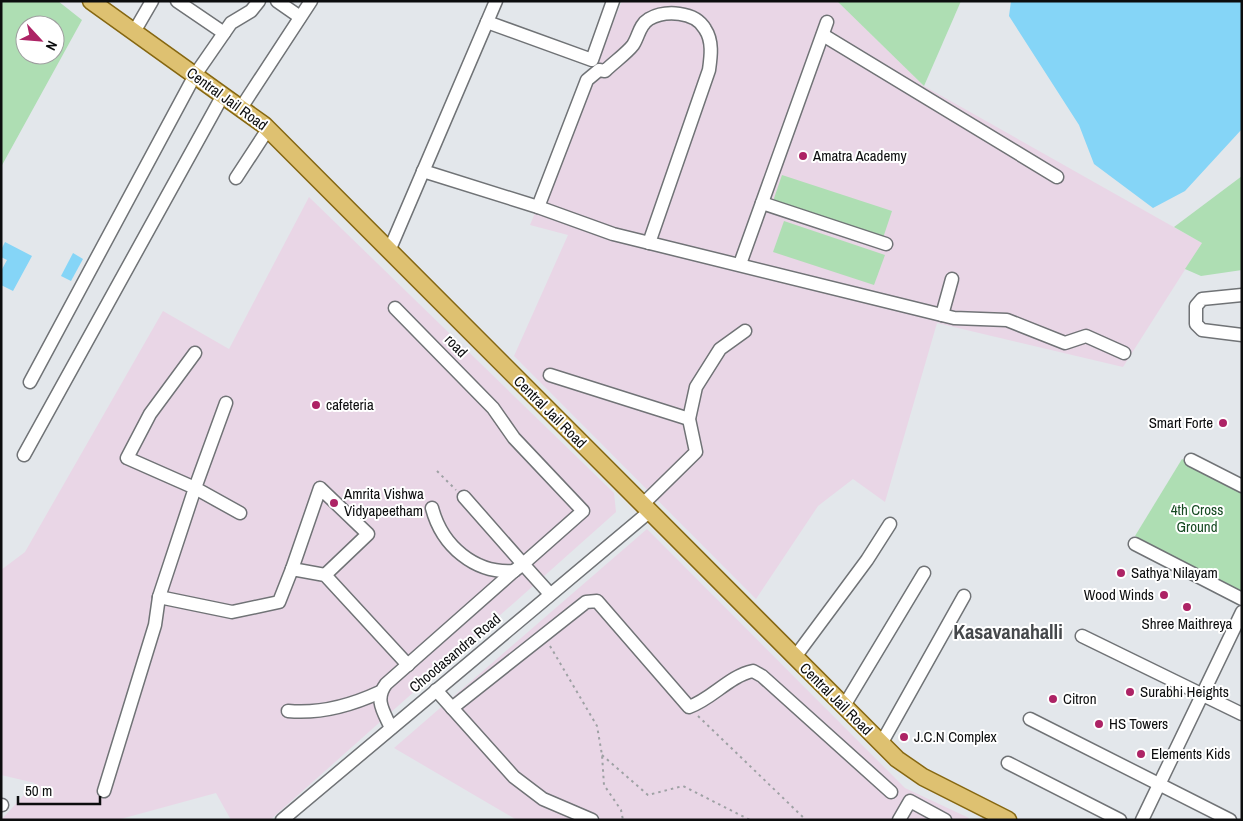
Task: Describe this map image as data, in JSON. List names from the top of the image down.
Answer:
{
  "streets": {
    "main road": ["Central Jail Road"],
    "street": ["road", "Choodasandra Road"]
  },
  "crossings": [
    ["Central Jail Road", "Choodasandra Road"]
  ],
  "districts": ["Kasavanahalli"],
  "parks": ["4th Cross Ground"],
  "places": [
    "Amatra Academy",
    "cafeteria",
    "Smart Forte",
    "Amrita Vishwa Vidyapeetham",
    "Sathya Nilayam",
    "Wood Winds",
    "Shree Maithreya",
    "Surabhi Heights",
    "Citron",
    "HS Towers",
    "J.C.N Complex",
    "Elements Kids"
  ],
  "scale_bar": "50 m",
  "north": "bottom right"
}
